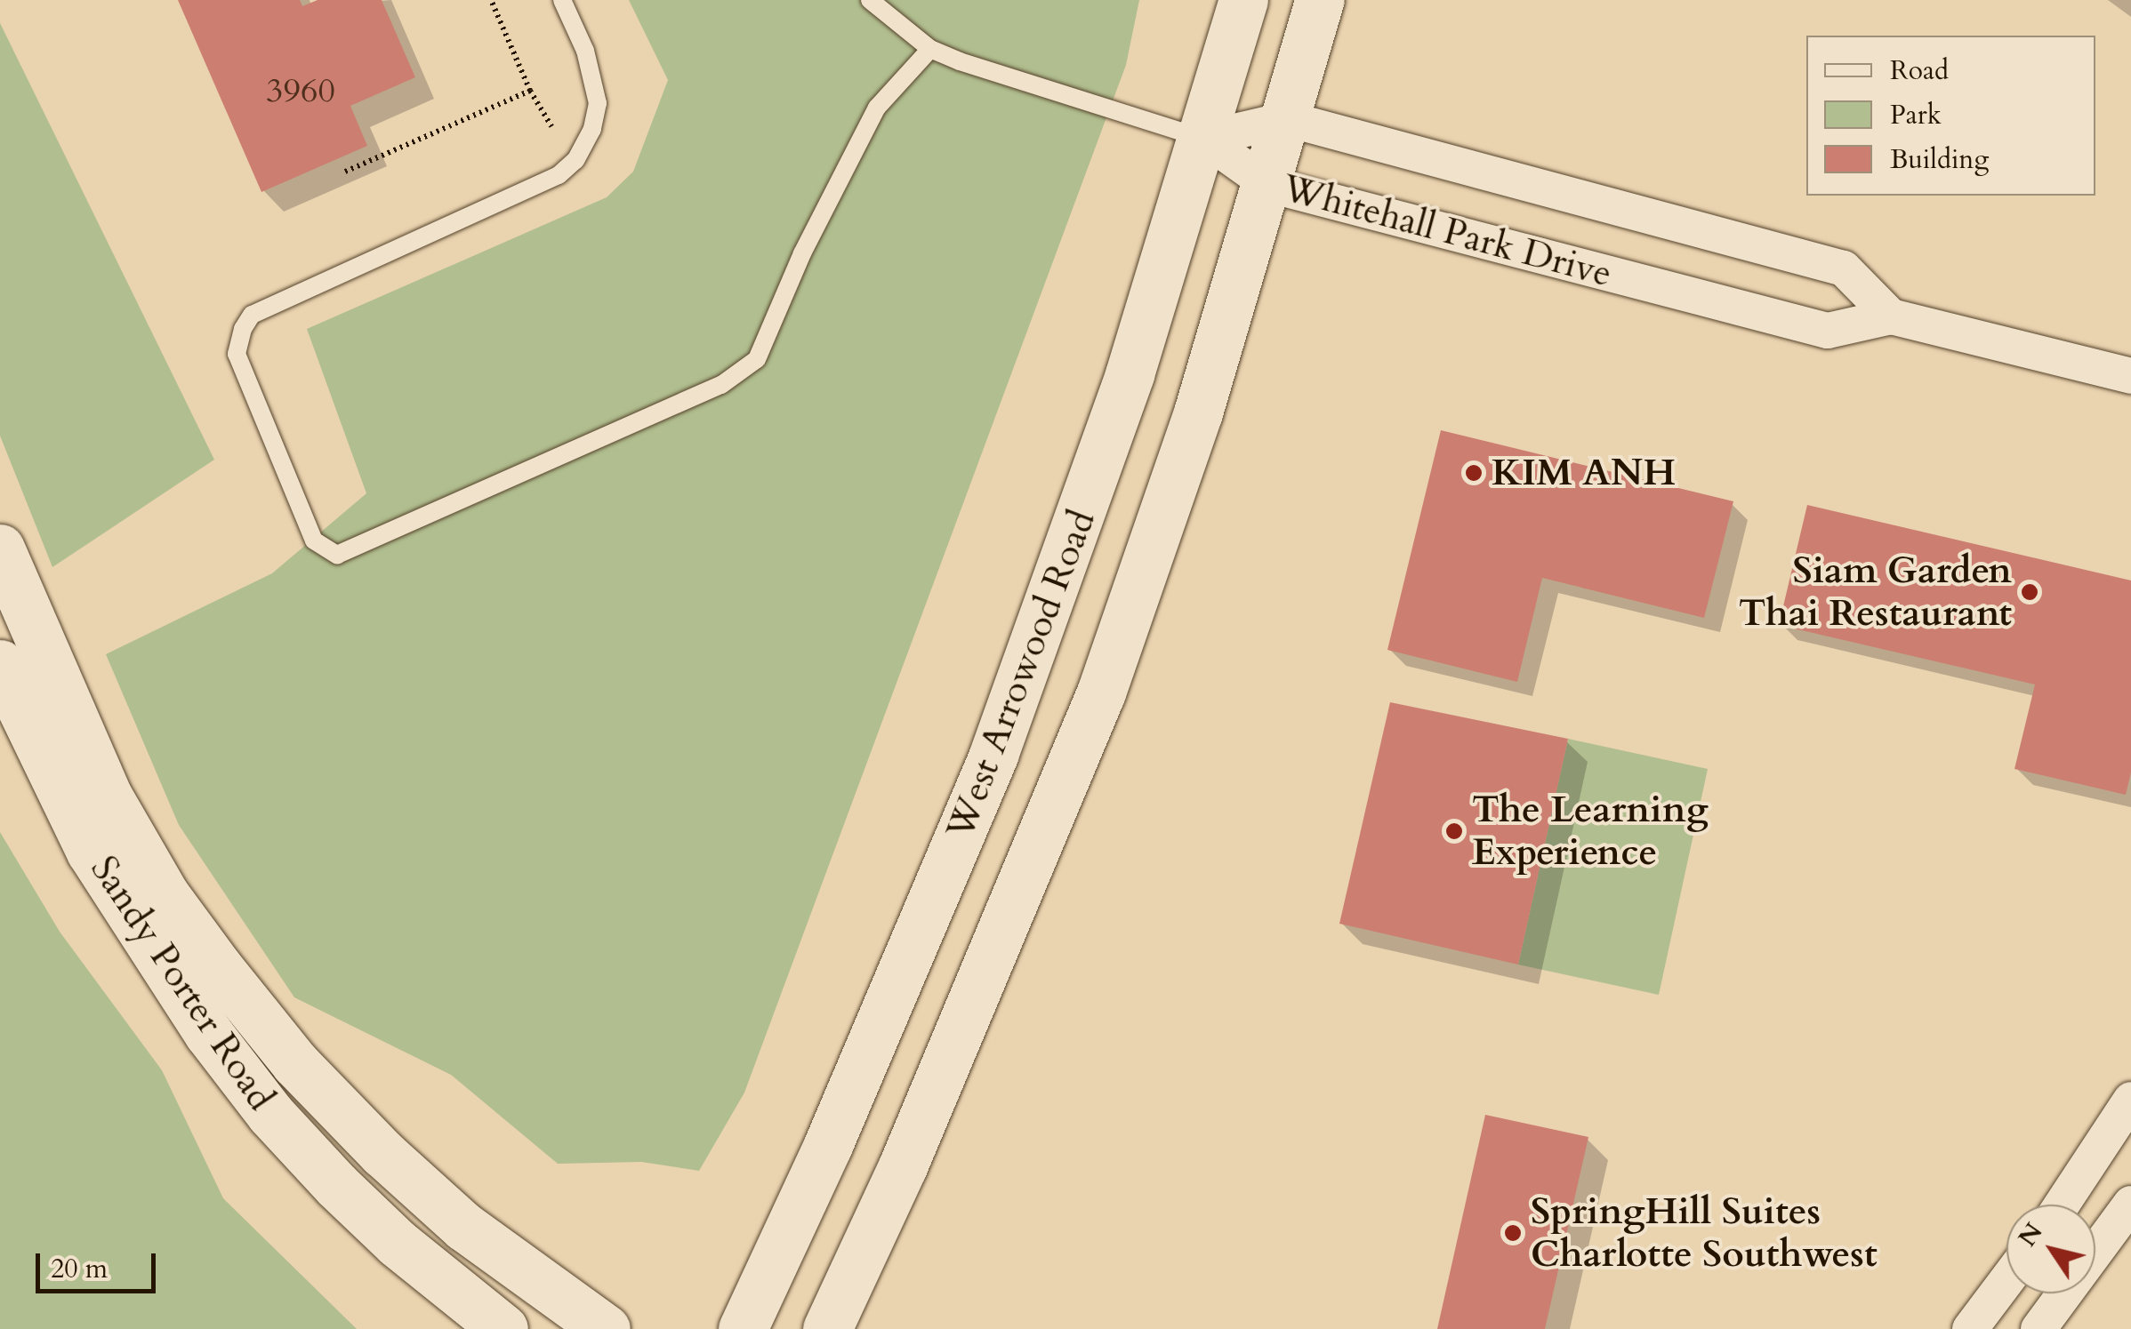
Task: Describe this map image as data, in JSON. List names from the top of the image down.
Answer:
{
  "streets": {
    "main road": ["West Arrowood Road", "Sandy Porter Road"],
    "street": ["Whitehall Park Drive"]
  },
  "crossings": [
    ["Whitehall Park Drive", "West Arrowood Road"]
  ],
  "places": [
    "KIM ANH",
    "Siam Garden Thai Restaurant",
    "The Learning Experience",
    "SpringHill Suites Charlotte Southwest"
  ],
  "house_numbers": ["3960"],
  "legend": ["Road", "Park", "Building"],
  "scale_bar": "20 m",
  "north": "top left"
}
